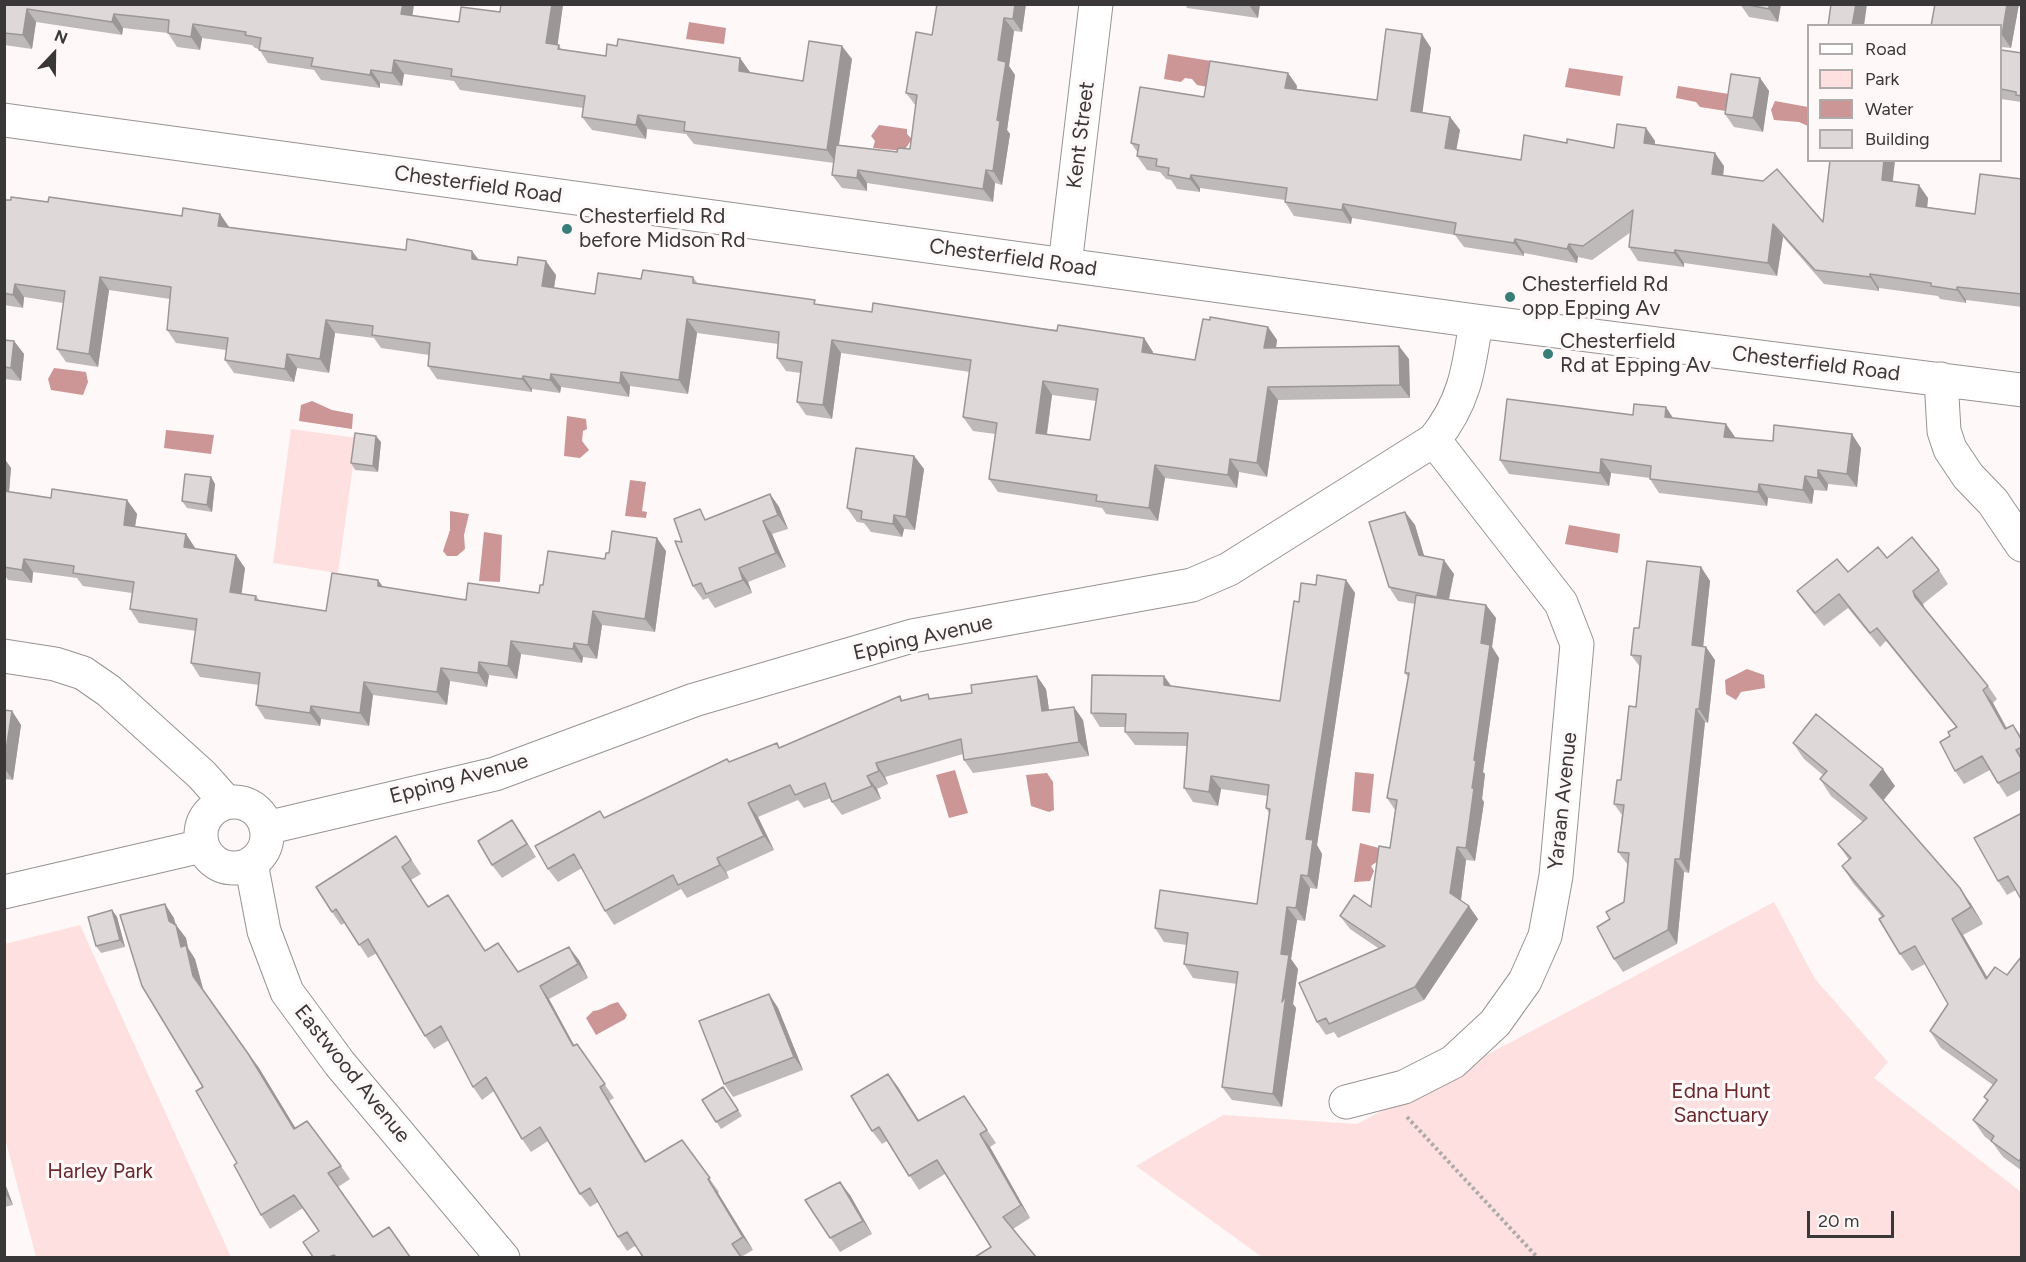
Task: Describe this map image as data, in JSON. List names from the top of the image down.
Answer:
{
  "streets": {
    "street": [
      "Kent Street",
      "Chesterfield Road",
      "Epping Avenue",
      "Yaraan Avenue",
      "Eastwood Avenue"
    ]
  },
  "crossings": [
    ["Kent Street", "Chesterfield Road"],
    ["Chesterfield Road", "Epping Avenue"],
    ["Epping Avenue", "Yaraan Avenue"],
    ["Epping Avenue", "Eastwood Avenue"]
  ],
  "parks": ["Edna Hunt Sanctuary", "Harley Park"],
  "places": ["Chesterfield Rd before Midson Rd", "Chesterfield Rd opp Epping Av", "Chesterfield Rd at Epping Av"],
  "legend": [
    "Road",
    "Park",
    "Water",
    "Building"
  ],
  "scale_bar": "20 m",
  "north": "top"
}
